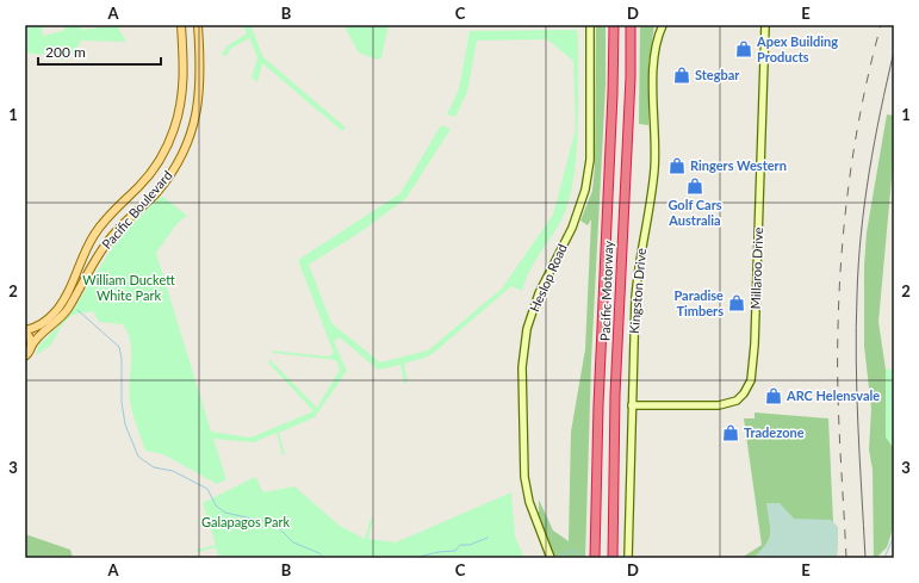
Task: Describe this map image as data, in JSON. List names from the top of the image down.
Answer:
{
  "streets": {
    "highway": ["Pacific Motorway"],
    "main road": ["Pacific Boulevard"],
    "street": ["Millaroo Drive", "Heslop Road", "Kingston Drive"]
  },
  "crossings": [
    ["Millaroo Drive", "Kingston Drive"]
  ],
  "parks": ["William Duckett White Park", "Galapagos Park"],
  "places": {
    "shop": [
      "Apex Building Products",
      "Stegbar",
      "Ringers Western",
      "Golf Cars Australia",
      "Paradise Timbers",
      "ARC Helensvale",
      "Tradezone"
    ]
  },
  "scale_bar": "200 m",
  "grid": {
    "columns": [
      "A",
      "B",
      "C",
      "D",
      "E"
    ],
    "rows": ["1", "2", "3"]
  }
}
